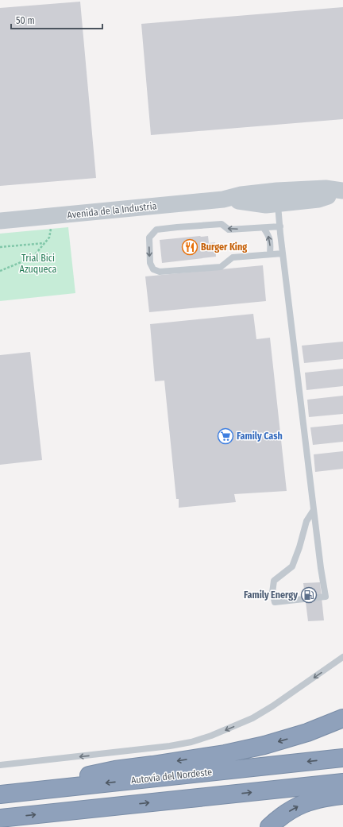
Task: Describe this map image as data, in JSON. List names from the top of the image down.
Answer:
{
  "streets": {
    "highway": ["Autovía del Nordeste"],
    "street": ["Avenida de la Industria"]
  },
  "parks": ["Trial Bici Azuqueca"],
  "places": {
    "restaurant": ["Burger King"],
    "supermarket": ["Family Cash"],
    "fuel station": ["Family Energy"]
  },
  "scale_bar": "50 m"
}
